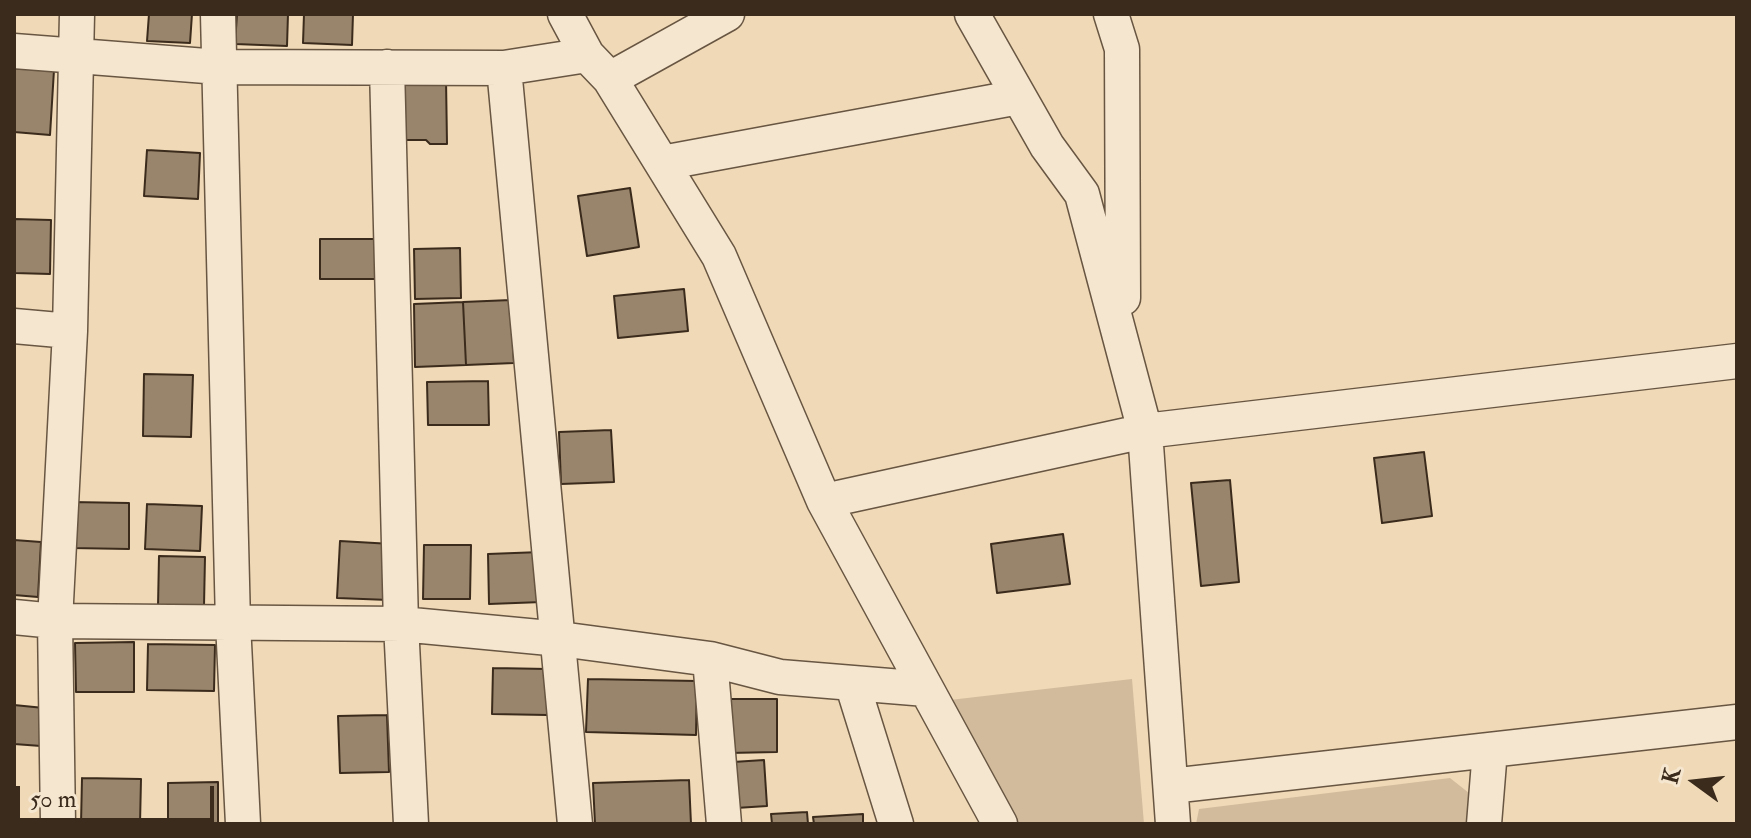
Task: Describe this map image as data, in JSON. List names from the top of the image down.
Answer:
{
  "scale_bar": "50 m",
  "north": "left"
}
